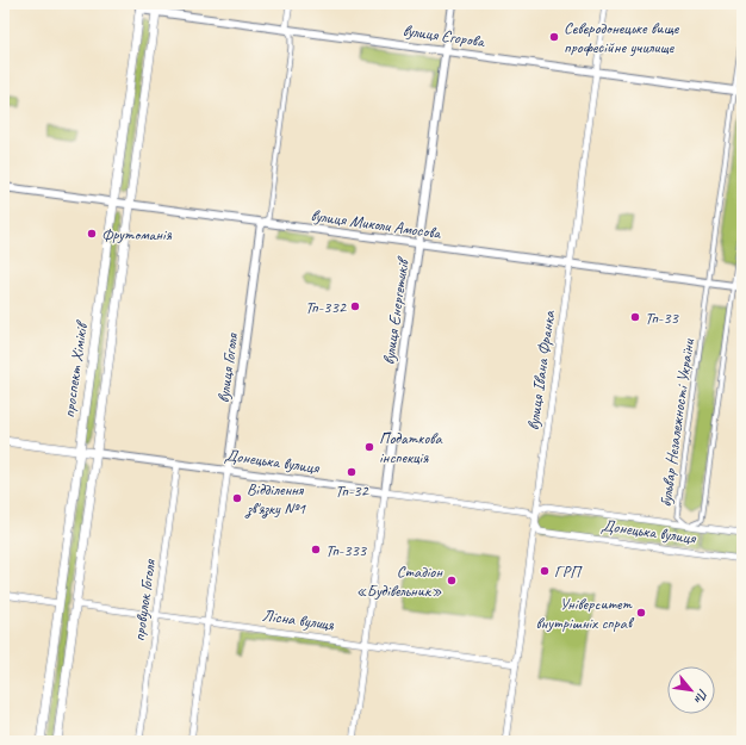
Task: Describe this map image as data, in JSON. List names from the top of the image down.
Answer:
{
  "streets": {
    "main road": ["проспект Хіміків", "Донецька вулиця"],
    "street": [
      "вулиця Єгорова",
      "вулиця Миколи Амосова",
      "вулиця Енергетиків",
      "вулиця Гоголя",
      "вулиця Івана Франка",
      "бульвар Незалежності України",
      "провулок Гоголя",
      "Лісна вулиця"
    ]
  },
  "crossings": [
    ["вулиця Єгорова", "вулиця Енергетиків"],
    ["вулиця Єгорова", "вулиця Гоголя"],
    ["вулиця Єгорова", "проспект Хіміків"],
    ["вулиця Єгорова", "вулиця Івана Франка"],
    ["вулиця Єгорова", "бульвар Незалежності України"],
    ["вулиця Миколи Амосова", "вулиця Енергетиків"],
    ["вулиця Миколи Амосова", "вулиця Гоголя"],
    ["вулиця Миколи Амосова", "проспект Хіміків"],
    ["вулиця Миколи Амосова", "вулиця Івана Франка"],
    ["вулиця Миколи Амосова", "бульвар Незалежності України"],
    ["вулиця Енергетиків", "Донецька вулиця"],
    ["вулиця Енергетиків", "Лісна вулиця"],
    ["вулиця Гоголя", "Донецька вулиця"],
    ["вулиця Гоголя", "Лісна вулиця"],
    ["проспект Хіміків", "Донецька вулиця"],
    ["проспект Хіміків", "Лісна вулиця"],
    ["вулиця Івана Франка", "Донецька вулиця"],
    ["вулиця Івана Франка", "Лісна вулиця"],
    ["бульвар Незалежності України", "Донецька вулиця"],
    ["Донецька вулиця", "провулок Гоголя"],
    ["провулок Гоголя", "Лісна вулиця"]
  ],
  "places": [
    "Сєвєродонецьке вище професійне училище",
    "Фрутоманія",
    "Тп-332",
    "Тп-33",
    "Податкова інспекція",
    "Тп-32",
    "Відділення зв'язку №1",
    "Тп-333",
    "ГРП",
    "Стадіон «Будівельник»",
    "Університет внутрішніх справ"
  ],
  "north": "bottom right"
}
